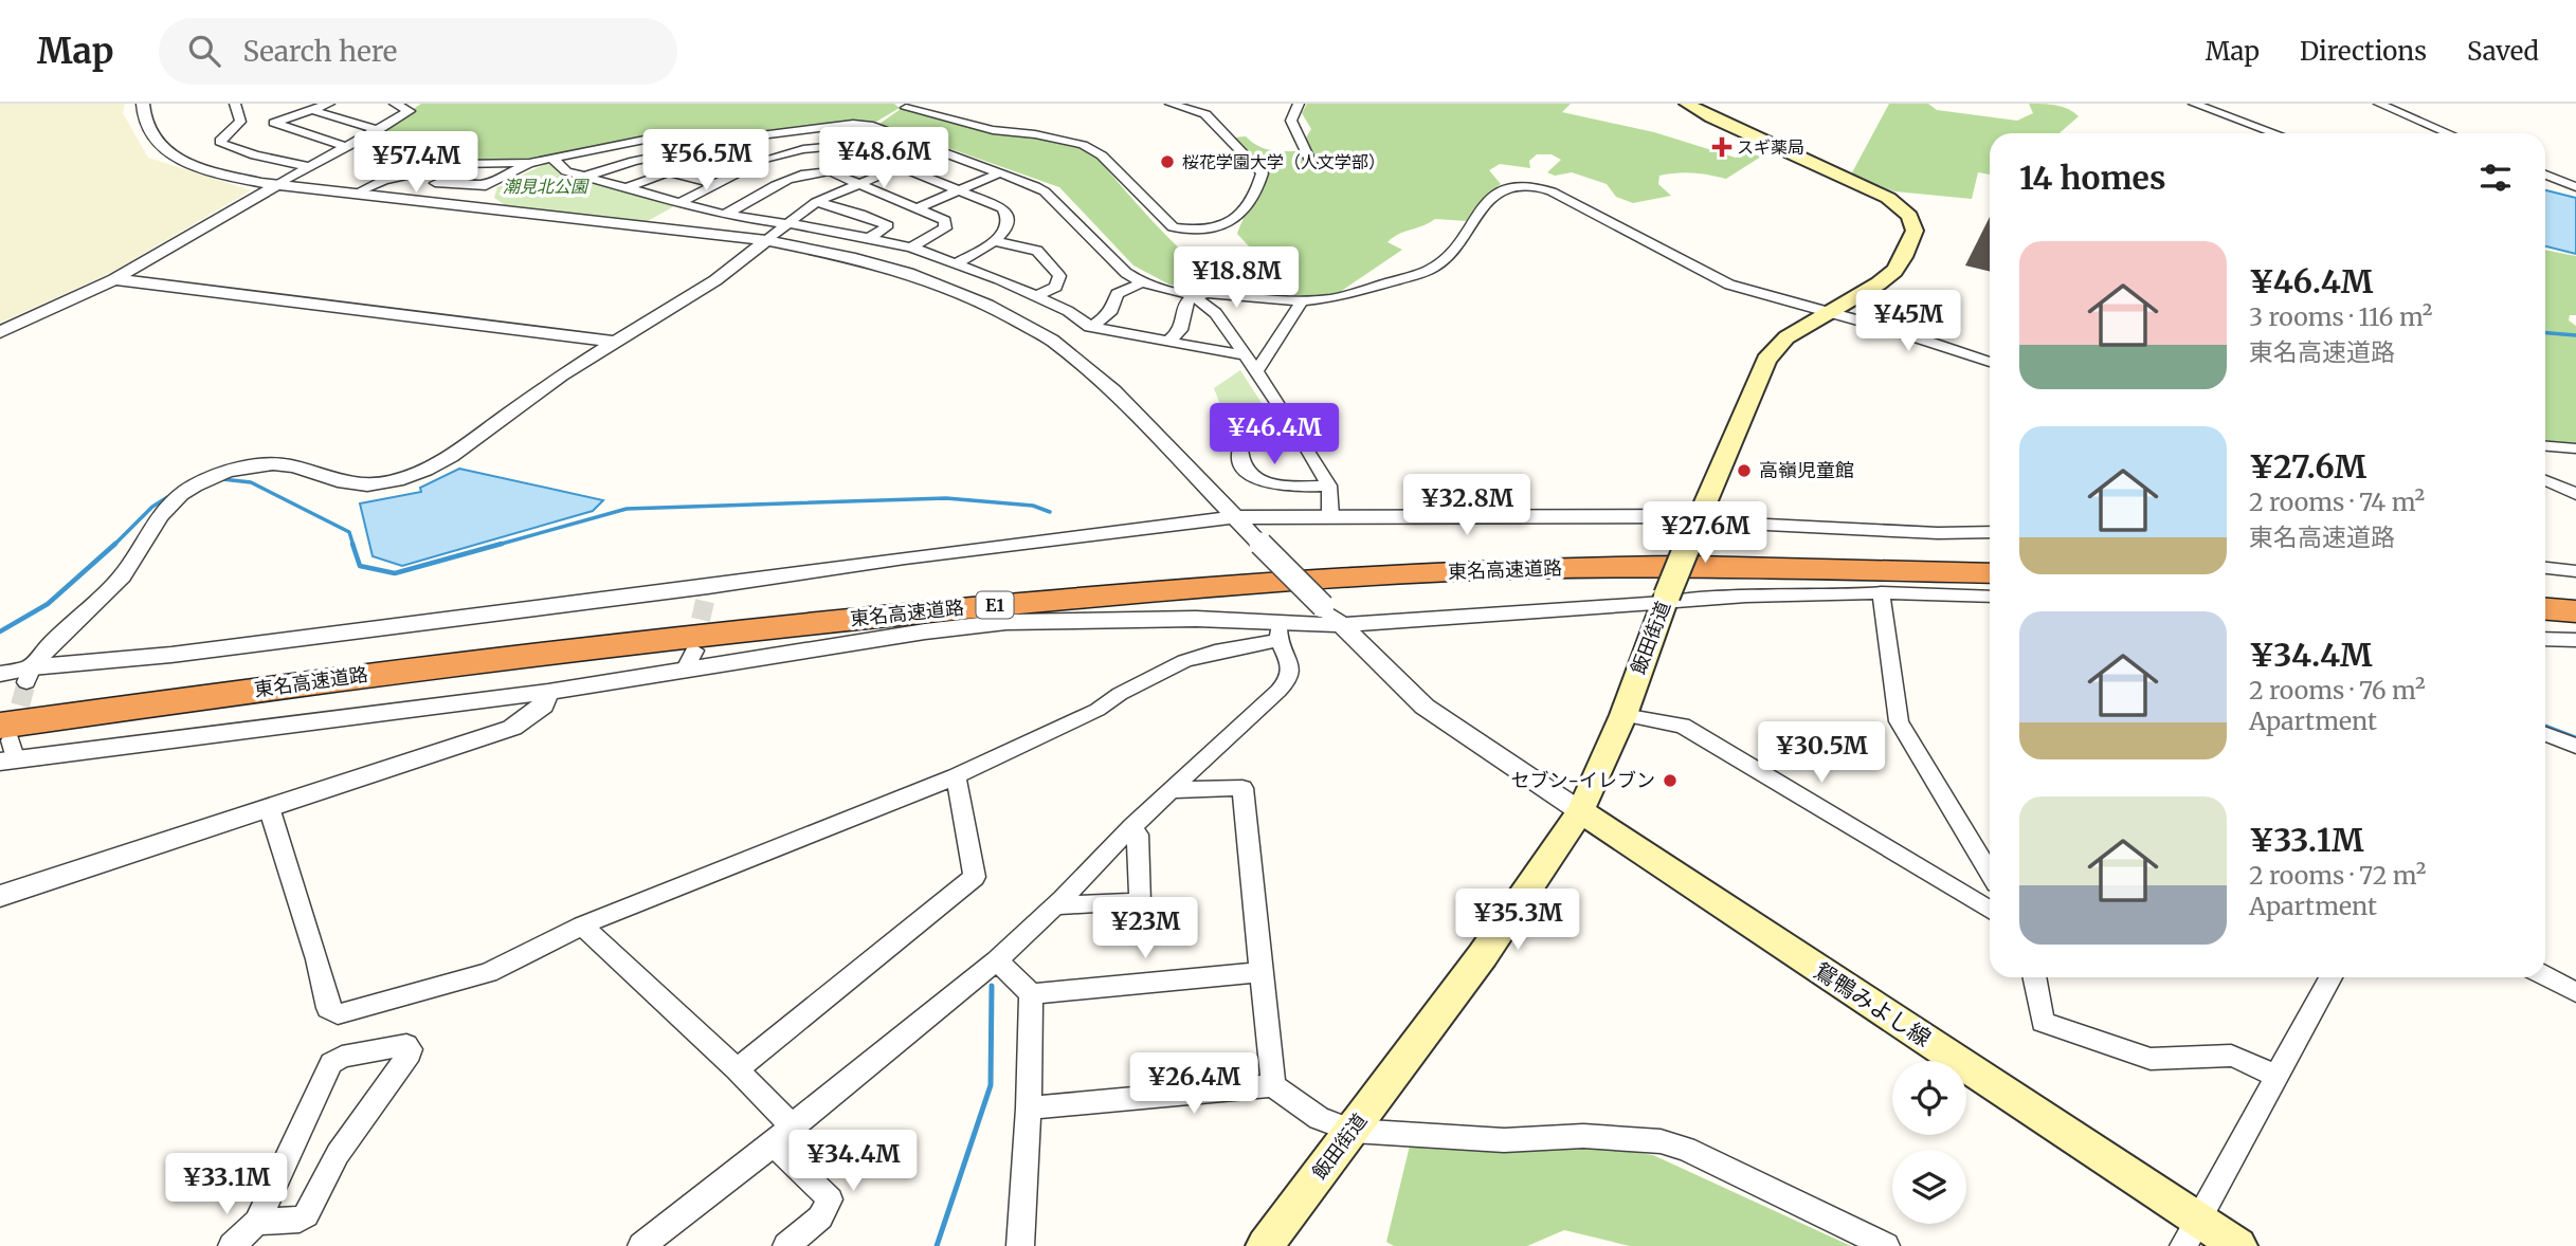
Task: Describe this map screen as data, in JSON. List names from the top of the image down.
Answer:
{
  "streets": {
    "highway": ["東名高速道路", "E1"],
    "main road": ["飯田街道", "鴛鴨みよし線"]
  },
  "crossings": [
    ["飯田街道", "鴛鴨みよし線"]
  ],
  "parks": ["潮見北公園"],
  "places": {
    "health": ["スギ薬局"],
    "other": ["桜花学園大学（人文学部）", "高嶺児童館", "セブン-イレブン"]
  },
  "page": {
    "header": "Map",
    "search": "Search here",
    "nav": ["Map", "Directions", "Saved"],
    "price": [
      "¥48.6M",
      "¥56.5M",
      "¥57.4M",
      "¥18.8M",
      "¥45M",
      "¥46.4M",
      "¥32.8M",
      "¥27.6M",
      "¥30.5M",
      "¥35.3M",
      "¥23M",
      "¥26.4M",
      "¥34.4M",
      "¥33.1M"
    ],
    "heading": "14 homes",
    "list": [
      {
        "name": "¥46.4M",
        "note": "3 rooms · 116 m² · 東名高速道路"
      },
      {
        "name": "¥27.6M",
        "note": "2 rooms · 74 m² · 東名高速道路"
      },
      {
        "name": "¥34.4M",
        "note": "2 rooms · 76 m² · Apartment"
      },
      {
        "name": "¥33.1M",
        "note": "2 rooms · 72 m² · Apartment"
      }
    ]
  }
}
